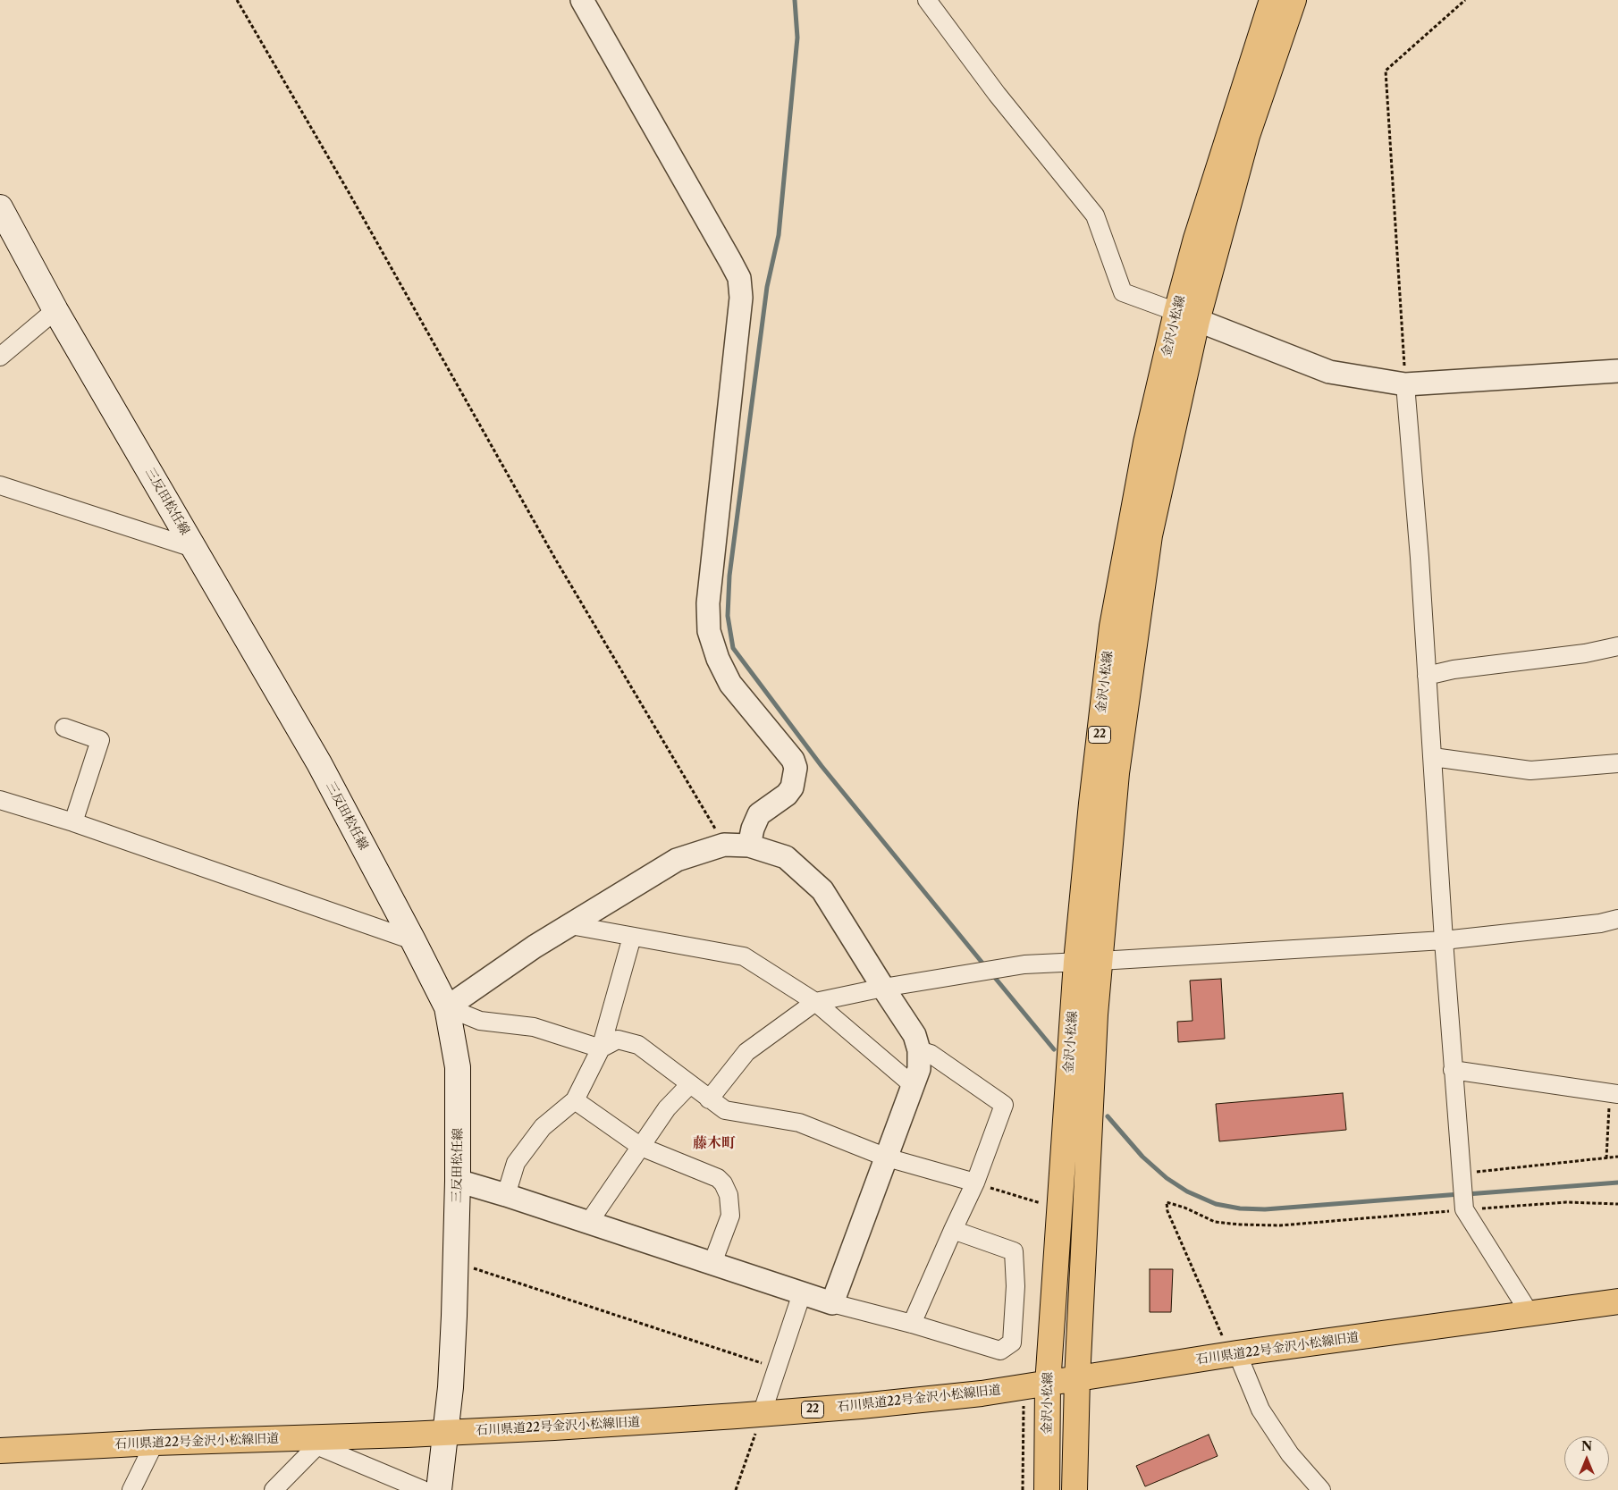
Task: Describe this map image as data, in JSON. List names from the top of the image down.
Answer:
{
  "streets": {
    "main road": [
      "金沢小松線",
      "三反田松任線",
      "22",
      "石川県道22号金沢小松線旧道"
    ]
  },
  "crossings": [
    ["金沢小松線", "石川県道22号金沢小松線旧道"],
    ["三反田松任線", "石川県道22号金沢小松線旧道"]
  ],
  "districts": ["藤木町"],
  "north": "top"
}
